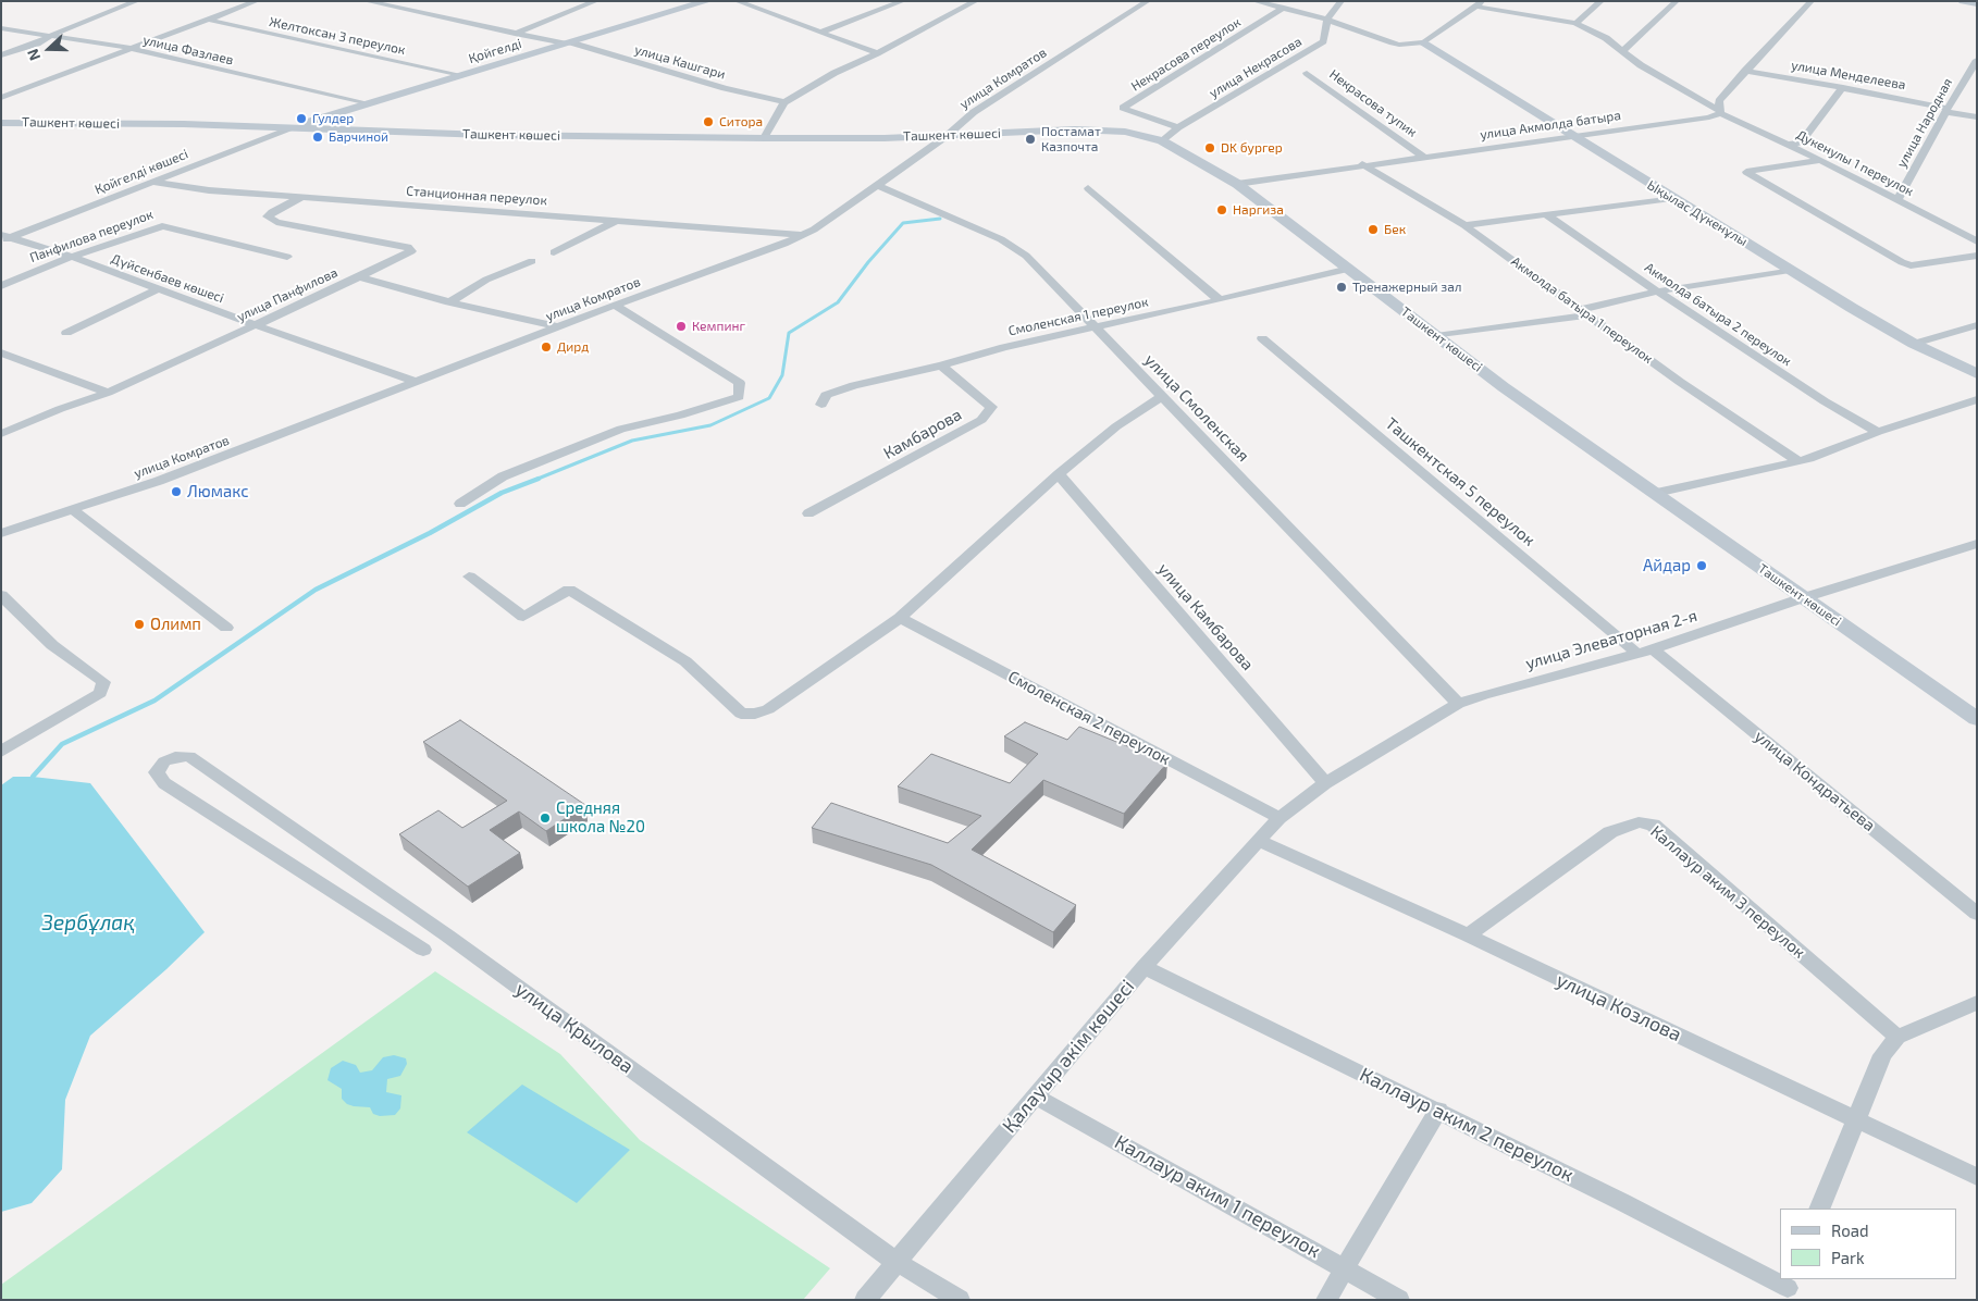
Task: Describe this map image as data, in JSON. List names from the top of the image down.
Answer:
{
  "streets": {
    "main road": ["Қойгелді", "Ташкент көшесі", "Ықылас Дүкенұлы"],
    "street": [
      "Желтоксан 3 переулок",
      "улица Фазлаев",
      "Некрасова переулок",
      "улица Кашгари",
      "улица Некрасова",
      "улица Менделеева",
      "улица Комратов",
      "Некрасова тупик",
      "улица Народная",
      "улица Акмолда батыра",
      "Дукенулы 1 переулок",
      "Қойгелді көшесі",
      "Станционная переулок",
      "Панфилова переулок",
      "Дүйсенбаев көшесі",
      "улица Панфилова",
      "Акмолда батыра 1 переулок",
      "Акмолда батыра 2 переулок",
      "Смоленская 1 переулок",
      "улица Смоленская",
      "Камбарова",
      "Ташкентская 5 переулок",
      "улица Камбарова",
      "улица Элеваторная 2-я",
      "Смоленская 2 переулок",
      "улица Кондратьева",
      "Каллаур аким 3 переулок",
      "улица Козлова",
      "улица Крылова",
      "Қалауыр әкім көшесі",
      "Каллаур аким 2 переулок",
      "Каллаур аким 1 переулок"
    ]
  },
  "crossings": [
    ["Желтоксан 3 переулок", "Қойгелді"],
    ["улица Фазлаев", "Қойгелді"],
    ["Қойгелді", "улица Кашгари"],
    ["Қойгелді", "Ташкент көшесі"],
    ["Қойгелді", "Қойгелді көшесі"],
    ["Некрасова переулок", "улица Некрасова"],
    ["улица Некрасова", "Ташкент көшесі"],
    ["улица Менделеева", "улица Народная"],
    ["улица Комратов", "Ташкент көшесі"],
    ["улица Комратов", "Станционная переулок"],
    ["улица Комратов", "Дүйсенбаев көшесі"],
    ["улица Комратов", "улица Смоленская"],
    ["Некрасова тупик", "улица Акмолда батыра"],
    ["Ташкент көшесі", "улица Акмолда батыра"],
    ["Ташкент көшесі", "Қойгелді көшесі"],
    ["Ташкент көшесі", "Смоленская 1 переулок"],
    ["Ташкент көшесі", "улица Элеваторная 2-я"],
    ["улица Народная", "Дукенулы 1 переулок"],
    ["улица Акмолда батыра", "Дукенулы 1 переулок"],
    ["улица Акмолда батыра", "Ықылас Дүкенұлы"],
    ["улица Акмолда батыра", "Акмолда батыра 1 переулок"],
    ["Қойгелді көшесі", "Станционная переулок"],
    ["Қойгелді көшесі", "Дүйсенбаев көшесі"],
    ["Станционная переулок", "улица Панфилова"],
    ["Панфилова переулок", "Дүйсенбаев көшесі"],
    ["Дүйсенбаев көшесі", "улица Панфилова"],
    ["Смоленская 1 переулок", "улица Смоленская"],
    ["Смоленская 1 переулок", "Камбарова"],
    ["улица Смоленская", "улица Элеваторная 2-я"],
    ["Ташкентская 5 переулок", "улица Элеваторная 2-я"],
    ["Ташкентская 5 переулок", "улица Кондратьева"],
    ["улица Камбарова", "улица Элеваторная 2-я"],
    ["улица Элеваторная 2-я", "Смоленская 2 переулок"],
    ["улица Элеваторная 2-я", "улица Кондратьева"],
    ["улица Элеваторная 2-я", "Қалауыр әкім көшесі"],
    ["Смоленская 2 переулок", "Қалауыр әкім көшесі"],
    ["Каллаур аким 3 переулок", "улица Козлова"],
    ["улица Козлова", "Қалауыр әкім көшесі"],
    ["улица Крылова", "Қалауыр әкім көшесі"],
    ["Қалауыр әкім көшесі", "Каллаур аким 2 переулок"],
    ["Қалауыр әкім көшесі", "Каллаур аким 1 переулок"]
  ],
  "water": ["Зербұлақ"],
  "places": [
    "Гулдер",
    "Ситора",
    "Барчиной",
    "Постамат Казпочта",
    "DK бургер",
    "Наргиза",
    "Бек",
    "Тренажерный зал",
    "Кемпинг",
    "Дирд",
    "Люмакс",
    "Айдар",
    "Олимп",
    "Средняя школа №20"
  ],
  "legend": ["Road", "Park"],
  "north": "left"
}
